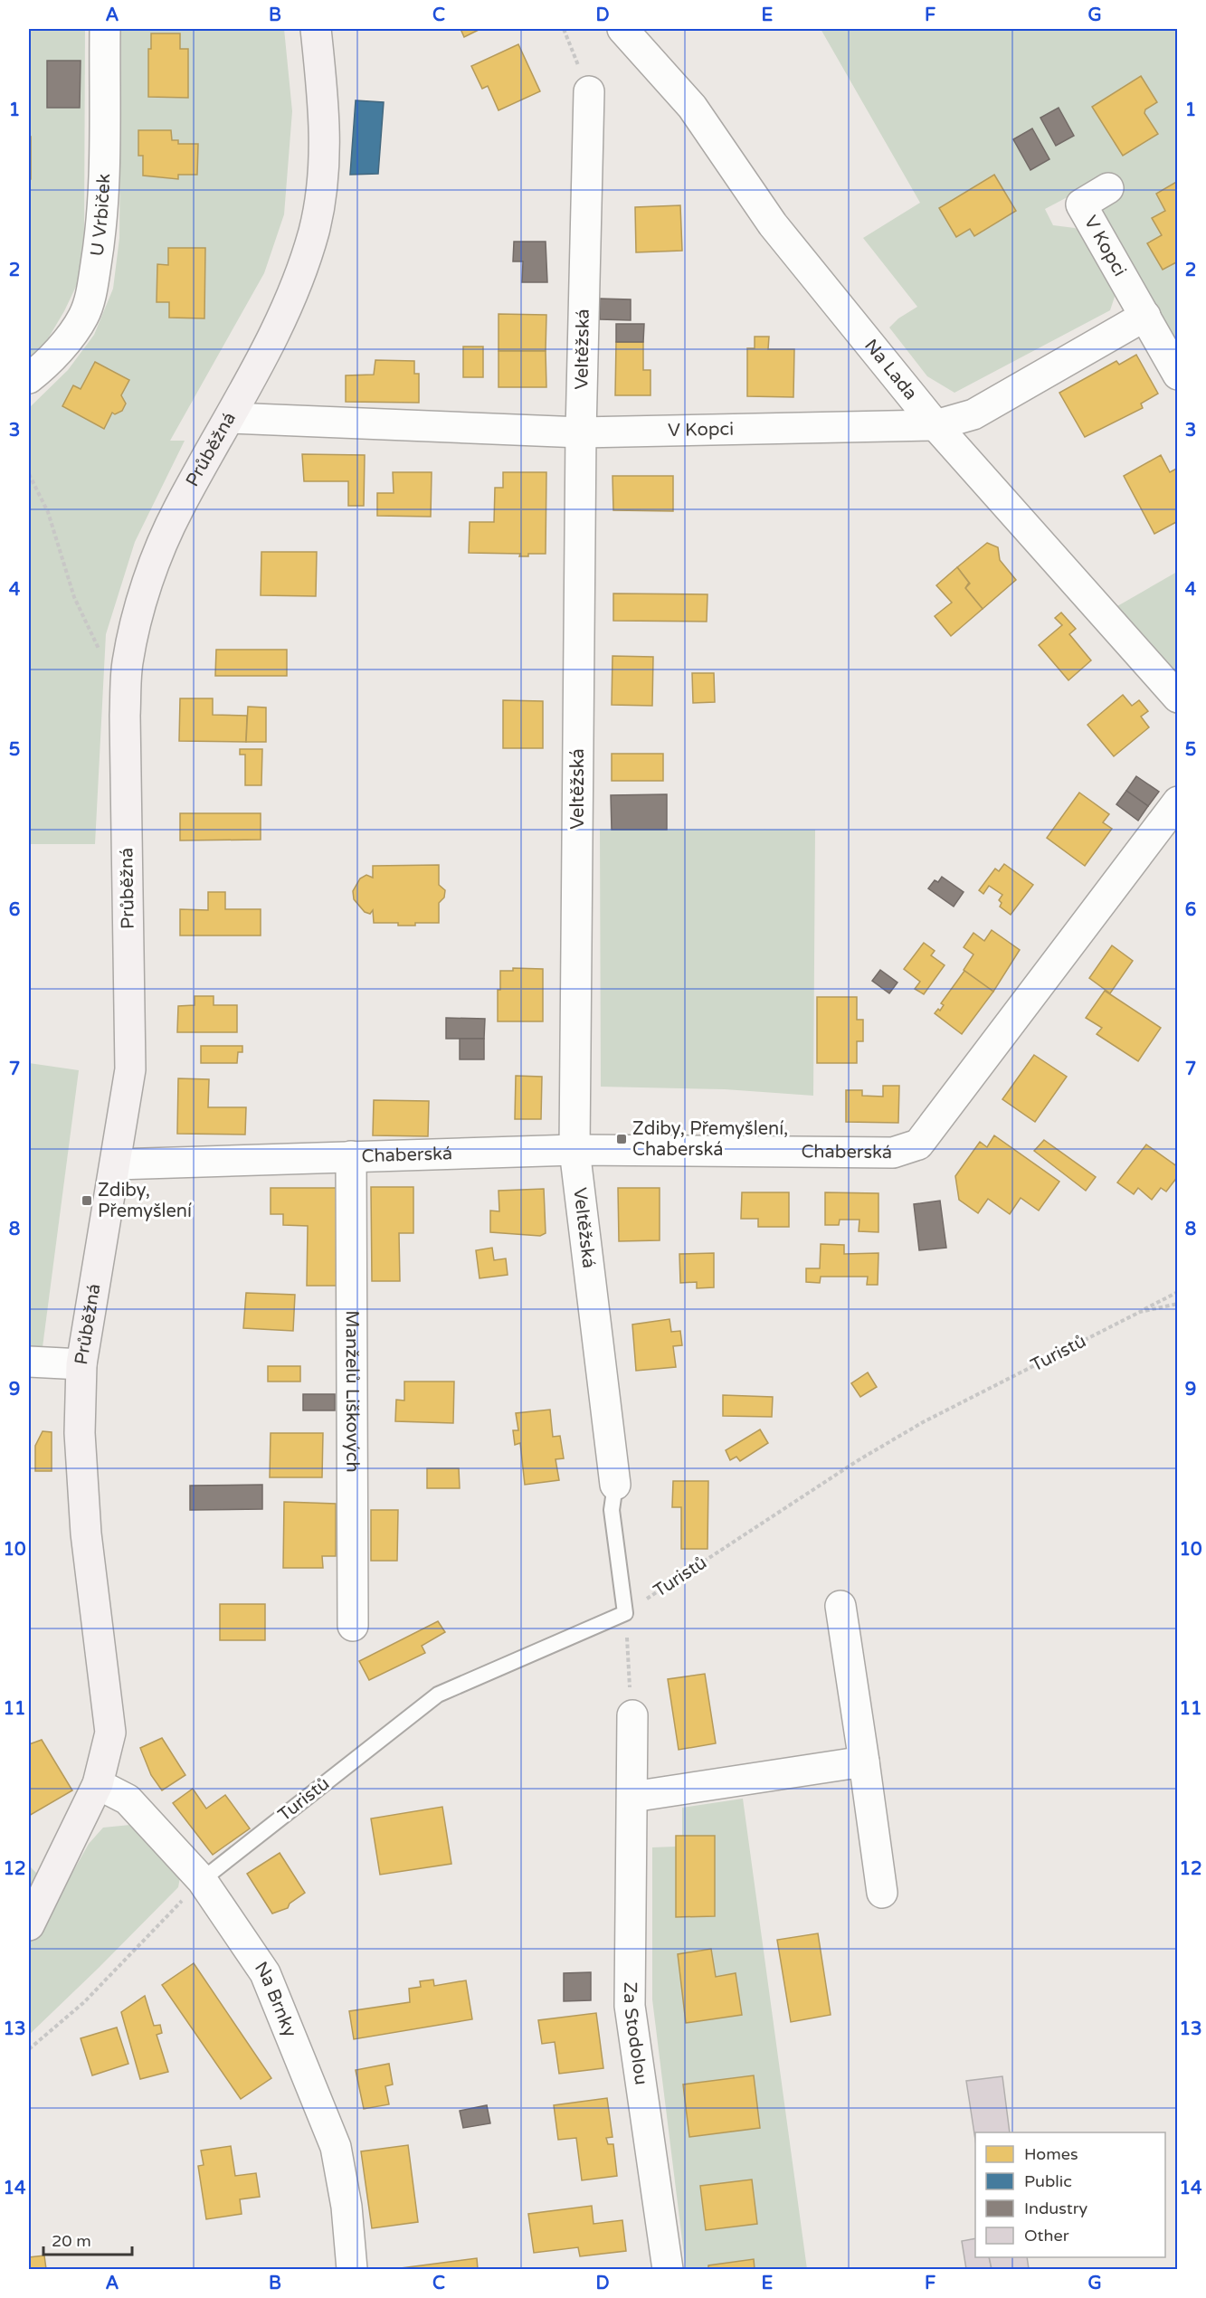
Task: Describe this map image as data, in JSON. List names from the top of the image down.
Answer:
{
  "streets": {
    "street": [
      "U Vrbiček",
      "V Kopci",
      "Veltěžská",
      "Na Lada",
      "Průběžná",
      "Chaberská",
      "Manželů Liškových",
      "Na Brnky",
      "Za Stodolou"
    ],
    "lane": ["Turistů"]
  },
  "crossings": [
    ["V Kopci", "Veltěžská"],
    ["V Kopci", "Na Lada"],
    ["V Kopci", "Průběžná"],
    ["Veltěžská", "Chaberská"],
    ["Průběžná", "Chaberská"],
    ["Průběžná", "Na Brnky"],
    ["Chaberská", "Manželů Liškových"],
    ["Turistů", "Na Brnky"]
  ],
  "places": {
    "transit": ["Zdiby, Přemyšlení, Chaberská", "Zdiby, Přemyšlení"]
  },
  "legend": [
    "Homes",
    "Public",
    "Industry",
    "Other"
  ],
  "scale_bar": "20 m",
  "grid": {
    "columns": [
      "A",
      "B",
      "C",
      "D",
      "E",
      "F",
      "G"
    ],
    "rows": [
      "1",
      "2",
      "3",
      "4",
      "5",
      "6",
      "7",
      "8",
      "9",
      "10",
      "11",
      "12",
      "13",
      "14"
    ]
  }
}
